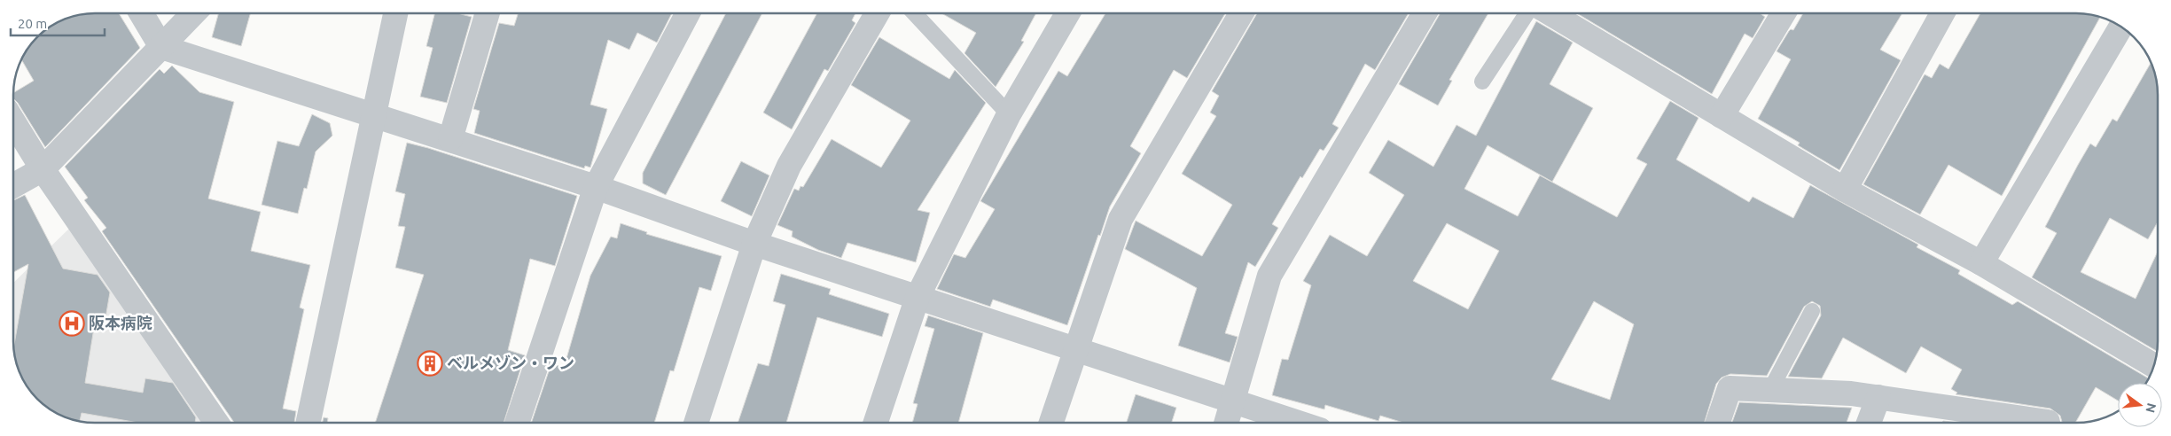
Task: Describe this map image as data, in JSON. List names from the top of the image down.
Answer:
{
  "places": {
    "hospital": ["阪本病院"],
    "building": ["ベルメゾン・ワン"]
  },
  "scale_bar": "20 m",
  "north": "right"
}
